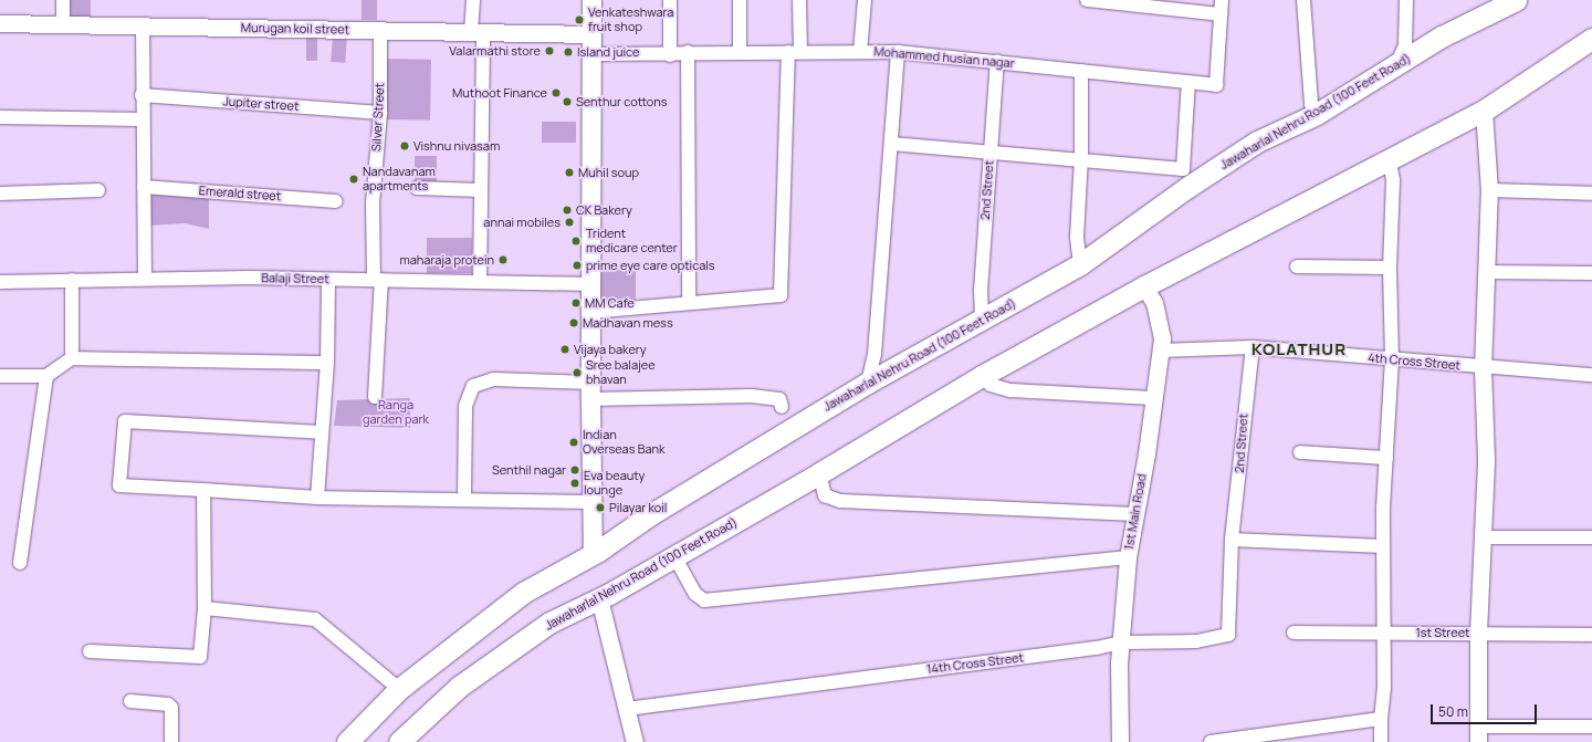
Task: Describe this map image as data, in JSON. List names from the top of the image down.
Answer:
{
  "streets": {
    "main road": ["Jawaharlal Nehru Road (100 Feet Road)"],
    "street": [
      "Murugan koil street",
      "Mohammed husian nagar",
      "Jupiter street",
      "Silver Street",
      "2nd Street",
      "Emerald street",
      "Balaji Street",
      "4th Cross Street",
      "1st Main Road",
      "1st Street",
      "14th Cross Street"
    ]
  },
  "crossings": [
    ["Murugan koil street", "Silver Street"],
    ["Mohammed husian nagar", "2nd Street"],
    ["Jupiter street", "Silver Street"],
    ["Jawaharlal Nehru Road (100 Feet Road)", "2nd Street"],
    ["Jawaharlal Nehru Road (100 Feet Road)", "1st Main Road"],
    ["Silver Street", "Balaji Street"],
    ["2nd Street", "4th Cross Street"],
    ["2nd Street", "14th Cross Street"],
    ["4th Cross Street", "1st Main Road"],
    ["1st Main Road", "14th Cross Street"]
  ],
  "districts": ["KOLATHUR"],
  "parks": ["Ranga garden park"],
  "places": [
    "Venkateshwara fruit shop",
    "Valarmathi store",
    "Island juice",
    "Muthoot Finance",
    "Senthur cottons",
    "Vishnu nivasam",
    "Muhil soup",
    "Nandavanam apartments",
    "CK Bakery",
    "annai mobiles",
    "Trident medicare center",
    "maharaja protein",
    "prime eye care opticals",
    "MM Cafe",
    "Madhavan mess",
    "Vijaya bakery",
    "Sree balajee bhavan",
    "Indian Overseas Bank",
    "Senthil nagar",
    "Eva beauty lounge",
    "Pilayar koil"
  ],
  "scale_bar": "50 m"
}
